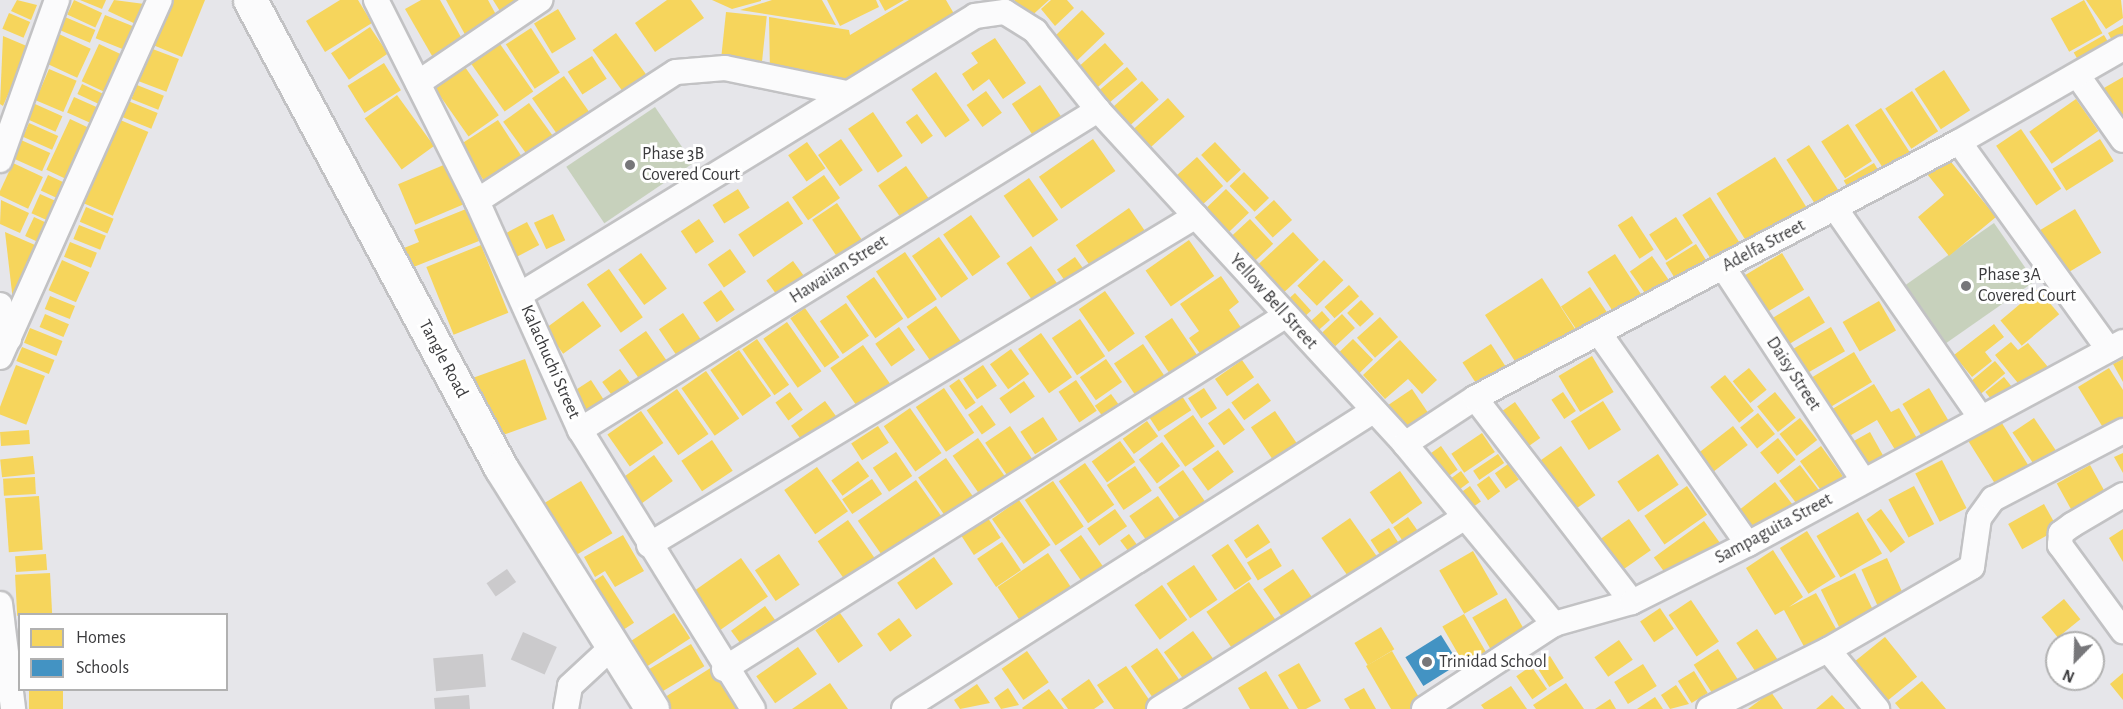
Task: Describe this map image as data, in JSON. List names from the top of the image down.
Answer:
{
  "streets": {
    "street": [
      "Adelfa Street",
      "Hawaiian Street",
      "Yellow Bell Street",
      "Tangle Road",
      "Kalachuchi Street",
      "Daisy Street",
      "Sampaguita Street"
    ]
  },
  "crossings": [
    ["Adelfa Street", "Yellow Bell Street"],
    ["Adelfa Street", "Daisy Street"],
    ["Hawaiian Street", "Yellow Bell Street"],
    ["Hawaiian Street", "Kalachuchi Street"],
    ["Yellow Bell Street", "Sampaguita Street"],
    ["Daisy Street", "Sampaguita Street"]
  ],
  "places": ["Phase 3B Covered Court", "Phase 3A Covered Court", "Trinidad School"],
  "legend": ["Homes", "Schools"],
  "north": "bottom left"
}
